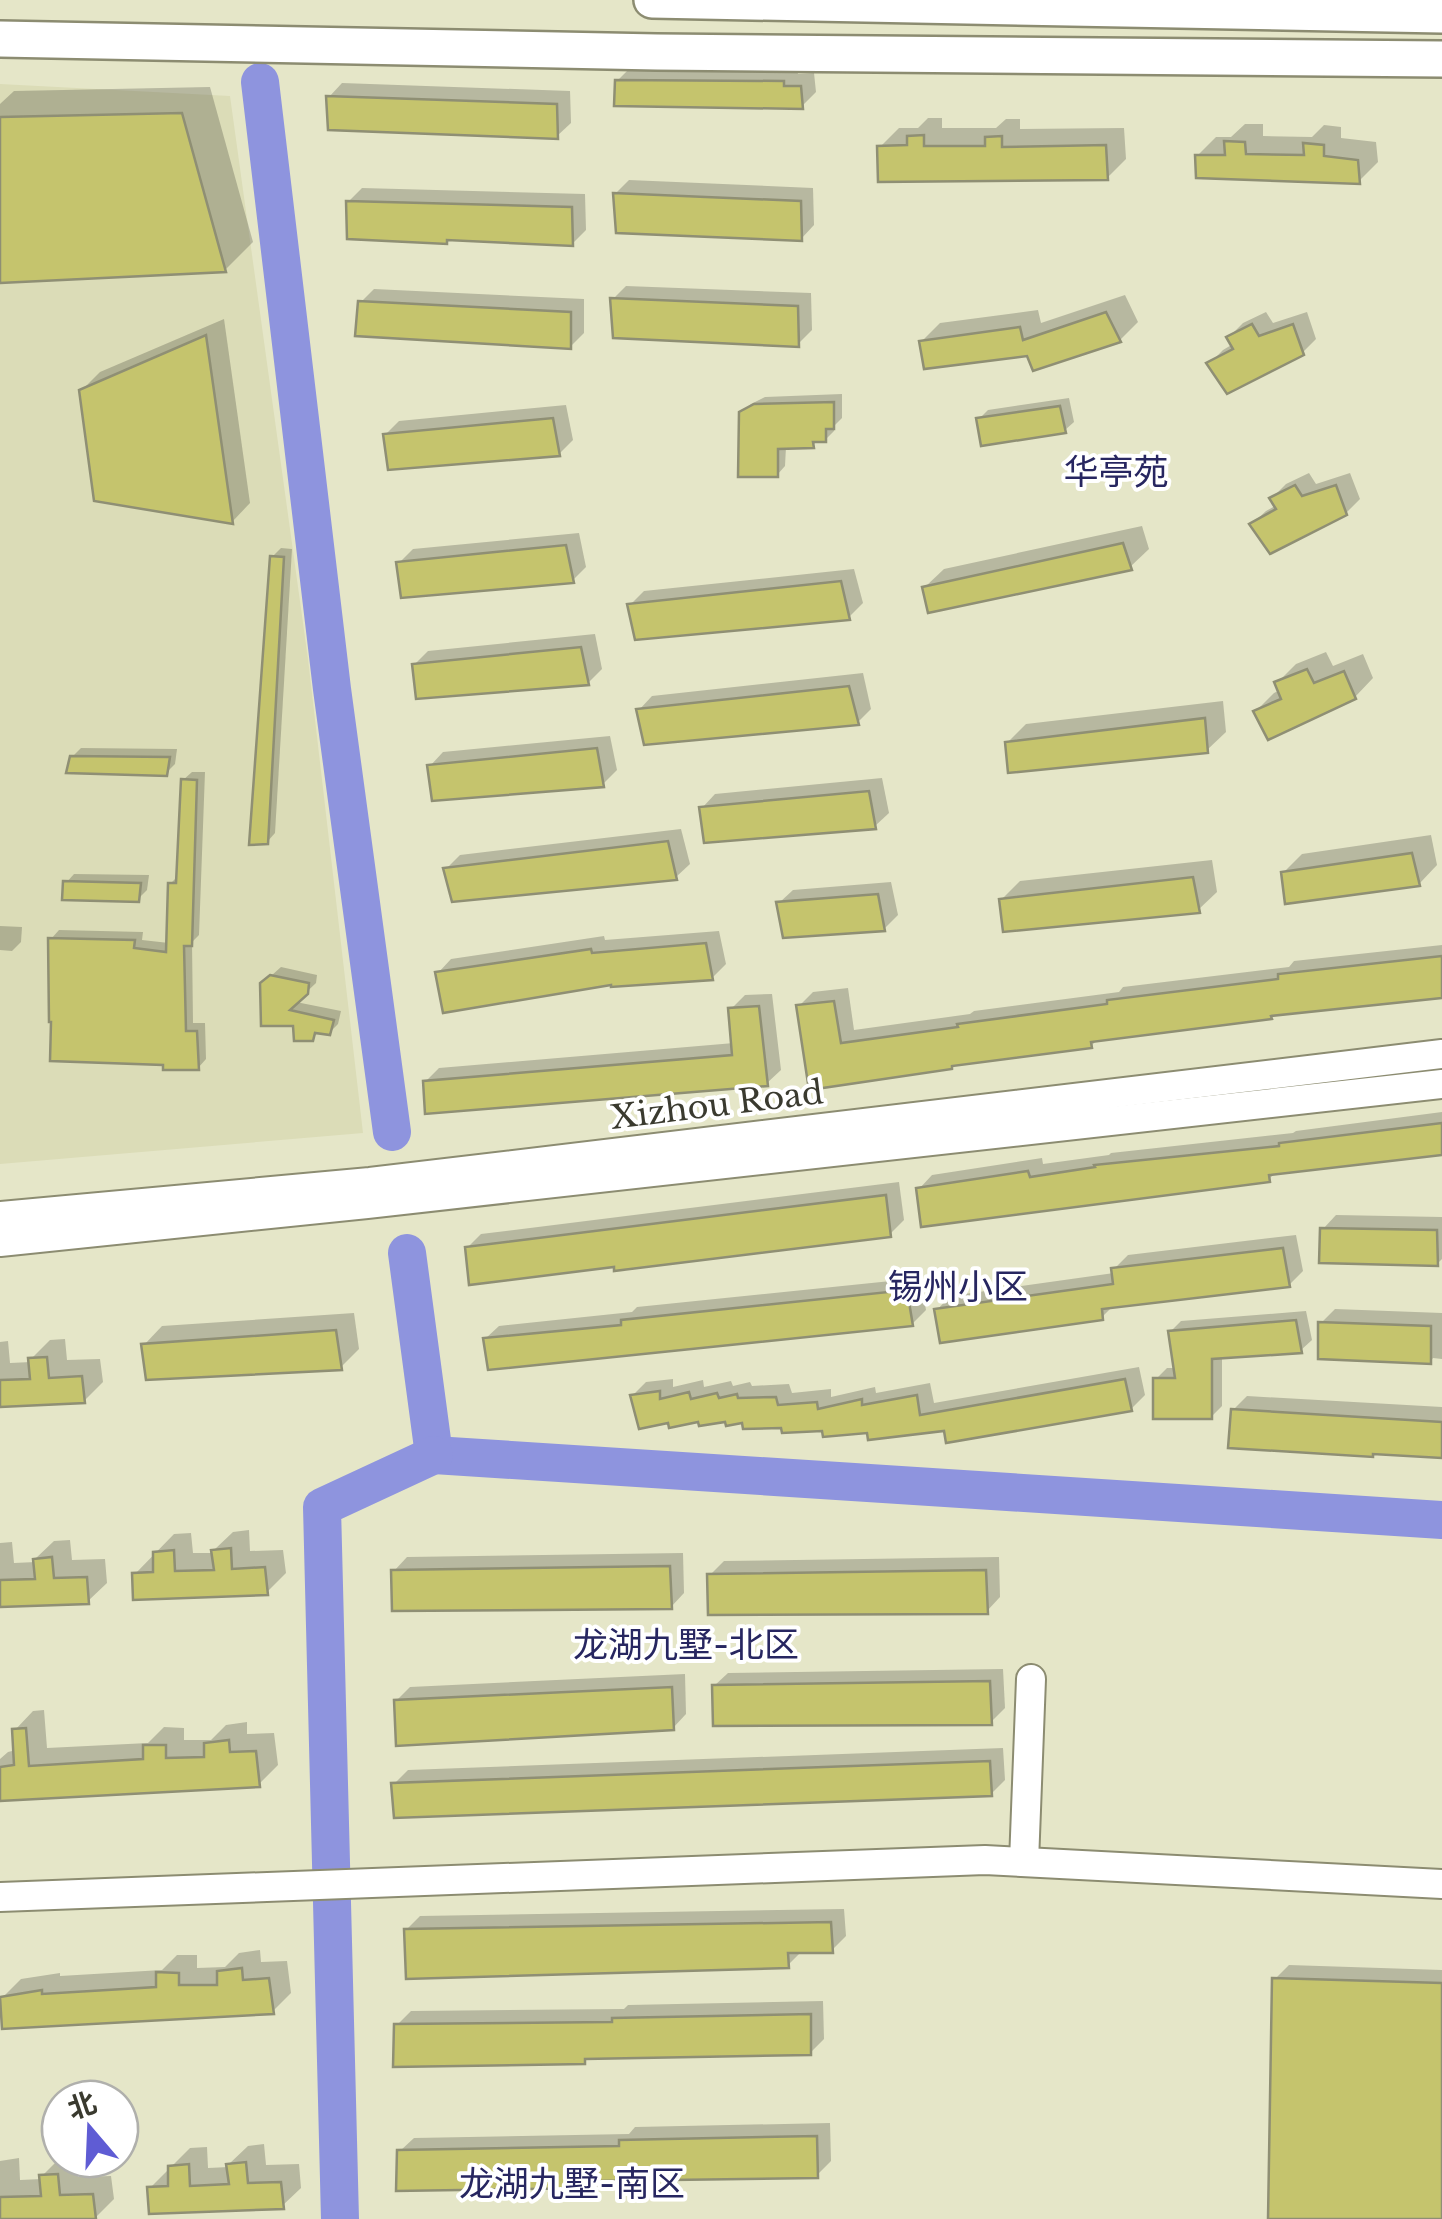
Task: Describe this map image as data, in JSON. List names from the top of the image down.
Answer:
{
  "streets": {
    "street": ["Xizhou Road"]
  },
  "districts": [
    "华亭苑",
    "锡州小区",
    "龙湖九墅-北区",
    "龙湖九墅-南区"
  ],
  "north": "top"
}
